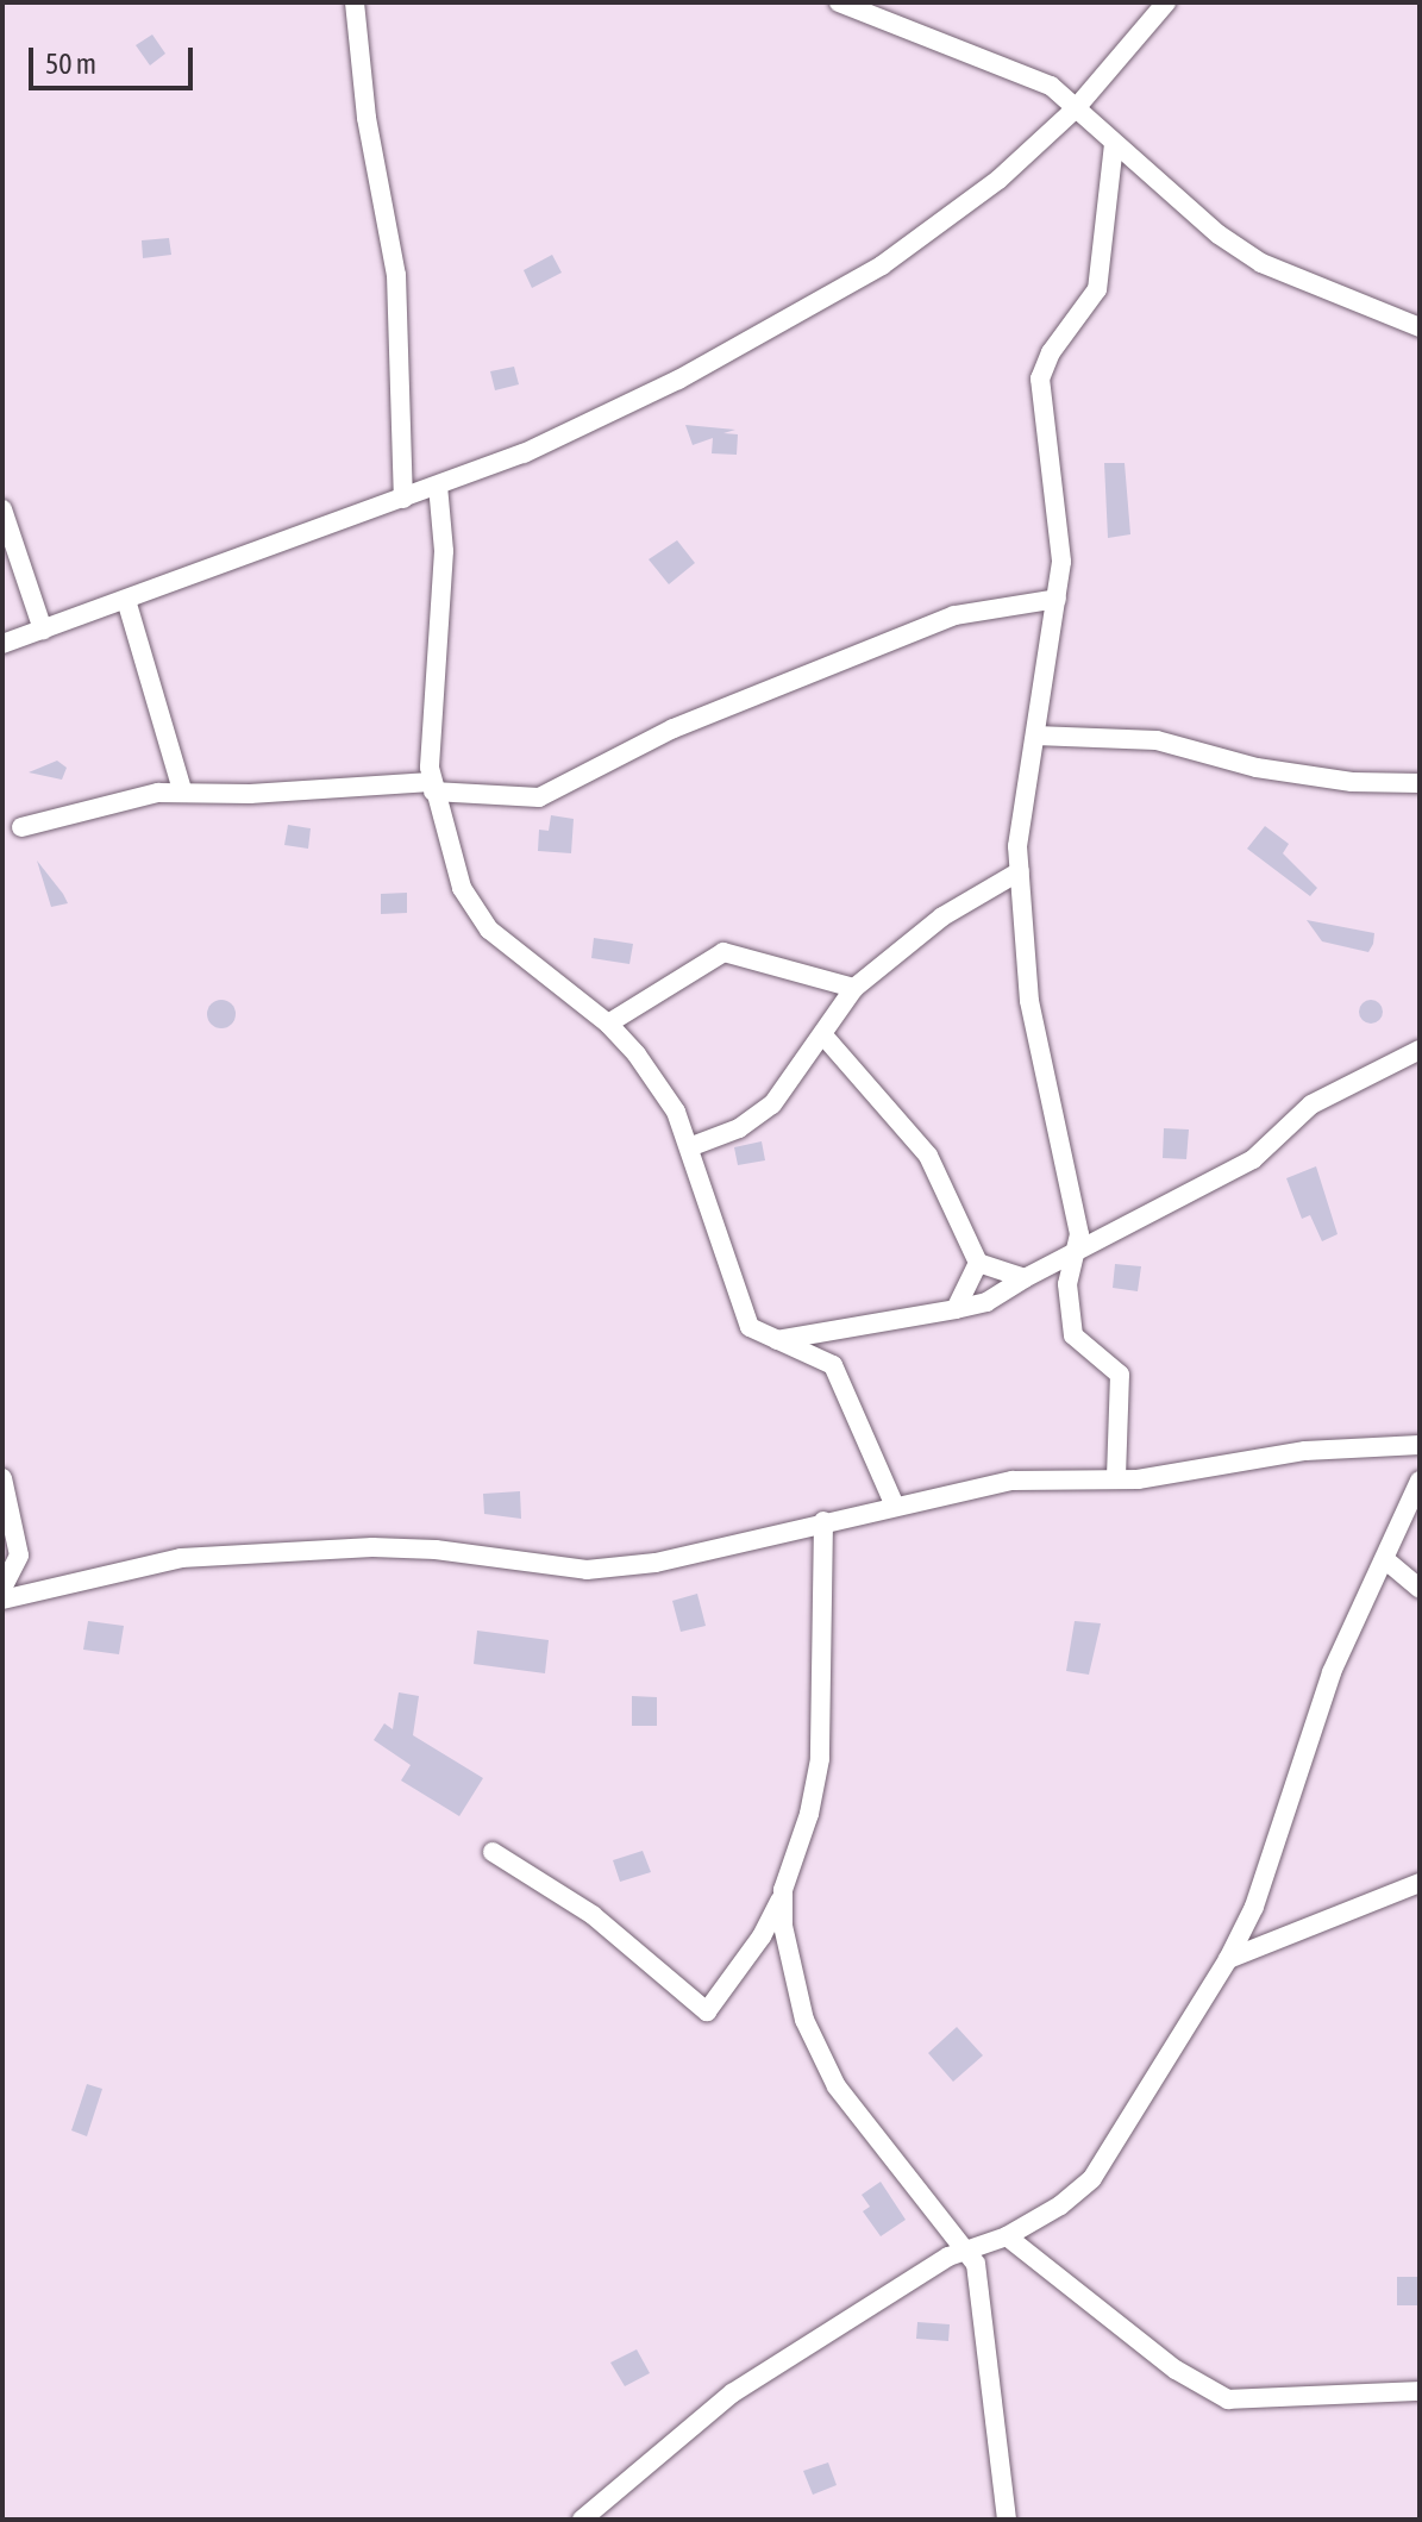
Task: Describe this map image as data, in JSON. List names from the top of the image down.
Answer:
{
  "scale_bar": "50 m"
}
